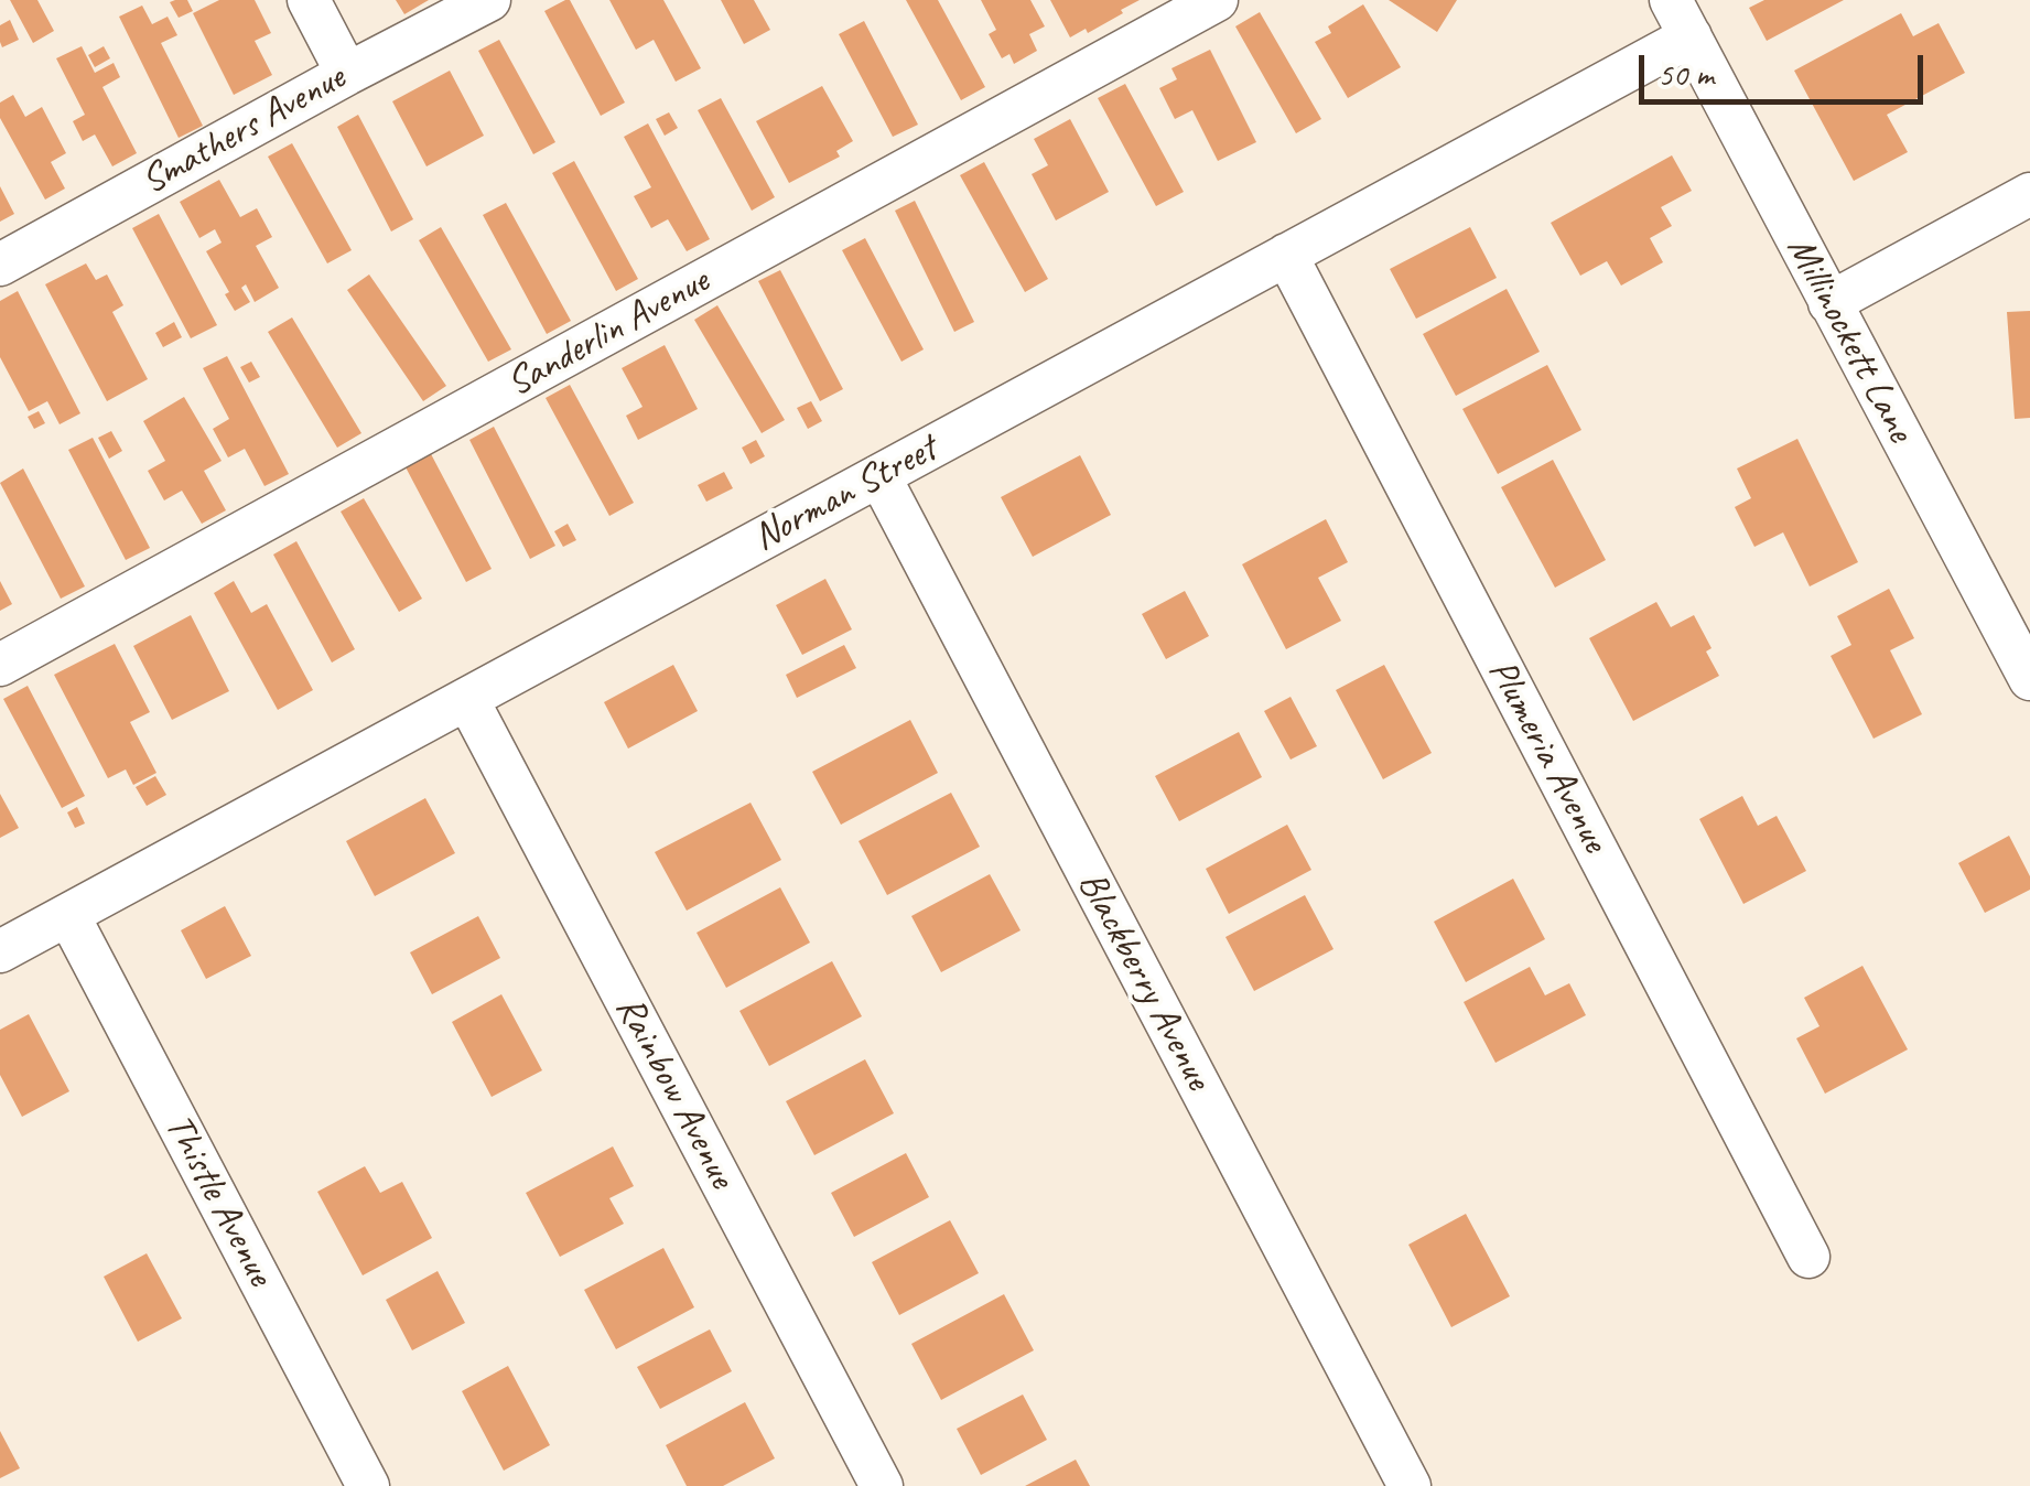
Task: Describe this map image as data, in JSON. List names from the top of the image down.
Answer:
{
  "streets": {
    "street": [
      "Smathers Avenue",
      "Sanderlin Avenue",
      "Millinockett Lane",
      "Norman Street",
      "Plumeria Avenue",
      "Blackberry Avenue",
      "Rainbow Avenue",
      "Thistle Avenue"
    ]
  },
  "crossings": [
    ["Millinockett Lane", "Norman Street"],
    ["Norman Street", "Plumeria Avenue"],
    ["Norman Street", "Blackberry Avenue"],
    ["Norman Street", "Rainbow Avenue"],
    ["Norman Street", "Thistle Avenue"]
  ],
  "scale_bar": "50 m"
}
